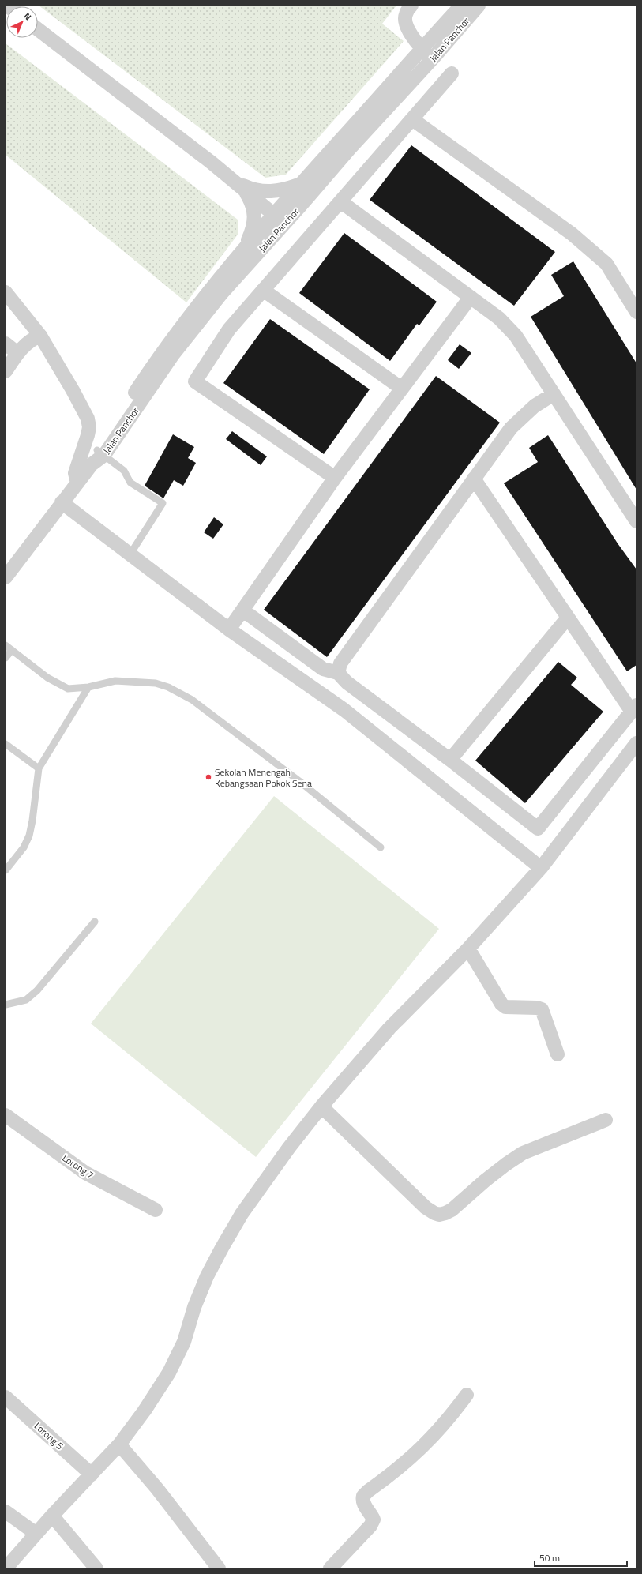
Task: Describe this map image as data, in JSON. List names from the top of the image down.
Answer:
{
  "streets": {
    "street": ["Jalan Panchor", "Lorong 7", "Lorong 5"]
  },
  "places": ["Sekolah Menengah Kebangsaan Pokok Sena"],
  "scale_bar": "50 m",
  "north": "top right"
}
